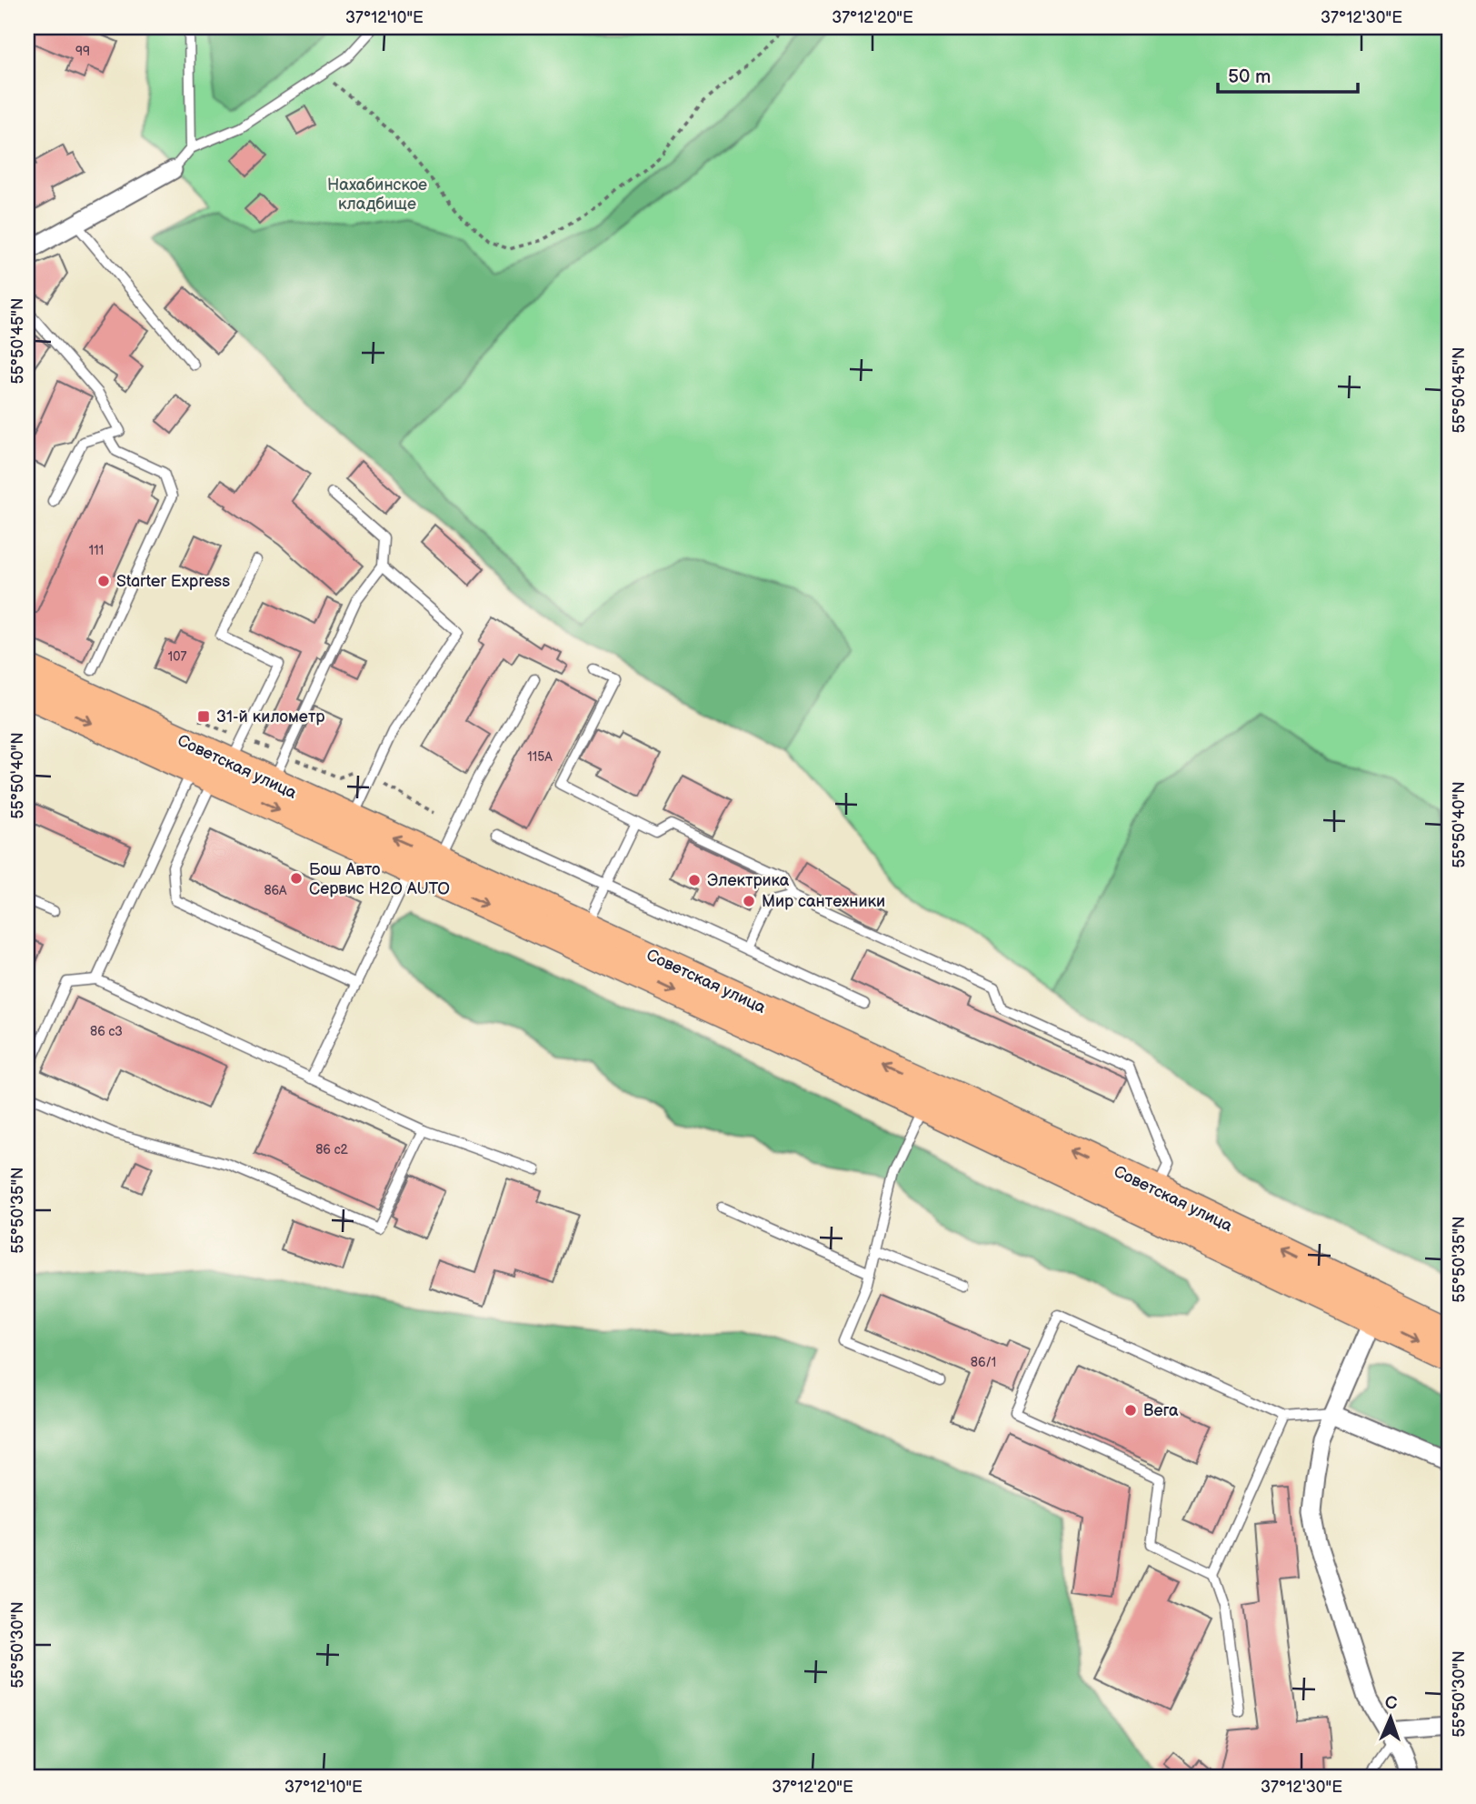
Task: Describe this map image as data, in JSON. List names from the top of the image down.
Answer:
{
  "streets": {
    "main road": ["Советская улица"]
  },
  "parks": ["Нахабинское кладбище"],
  "places": {
    "other": [
      "Starter Express",
      "Бош Авто Сервис H2O AUTO",
      "Электрика",
      "Мир сантехники",
      "Вега"
    ],
    "transit": ["31-й километр"]
  },
  "house_numbers": [
    "99",
    "111",
    "107",
    "115А",
    "86А",
    "86 с3",
    "86 с2",
    "86/1"
  ],
  "scale_bar": "50 m",
  "north": "top",
  "coordinates": [
    "37°12'10\"E",
    "37°12'20\"E",
    "37°12'30\"E",
    "55°50'45\"N",
    "55°50'40\"N",
    "55°50'35\"N",
    "55°50'30\"N"
  ]
}
